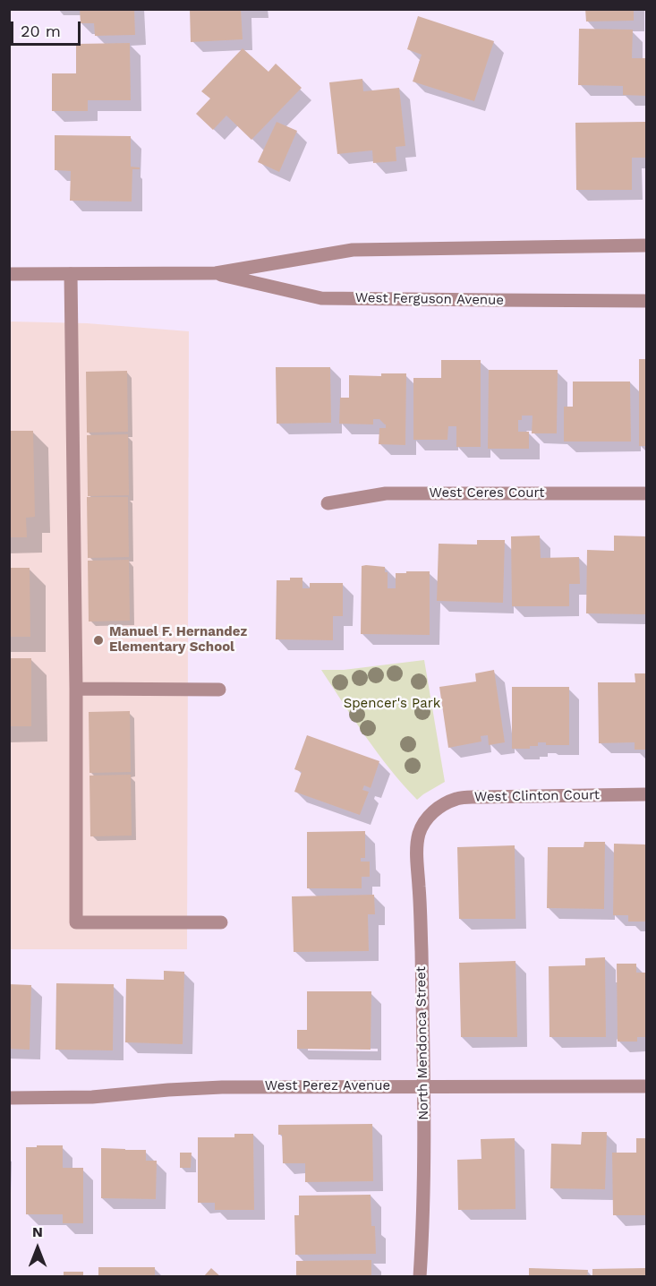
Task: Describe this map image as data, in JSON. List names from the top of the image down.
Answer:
{
  "streets": {
    "street": [
      "West Ferguson Avenue",
      "West Ceres Court",
      "West Clinton Court",
      "North Mendonca Street",
      "West Perez Avenue"
    ]
  },
  "crossings": [
    ["West Clinton Court", "North Mendonca Street"],
    ["North Mendonca Street", "West Perez Avenue"]
  ],
  "parks": ["Spencer's Park"],
  "places": ["Manuel F. Hernandez Elementary School"],
  "scale_bar": "20 m",
  "north": "top"
}
